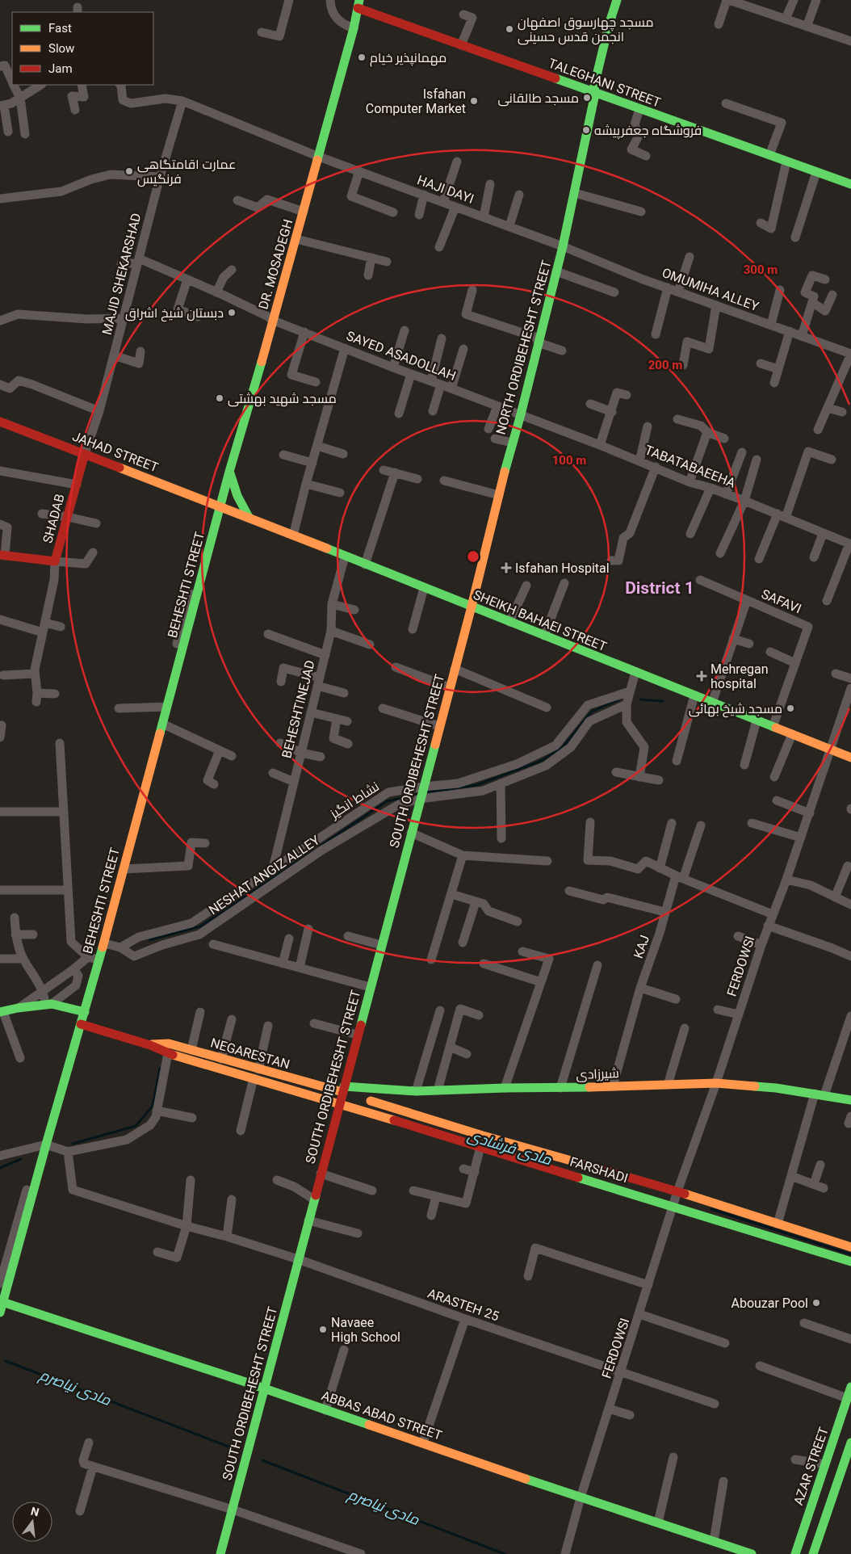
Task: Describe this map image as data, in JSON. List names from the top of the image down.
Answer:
{
  "streets": {
    "main road": [
      "TALEGHANI STREET",
      "DR. MOSADEGH",
      "NORTH ORDIBEHESHT STREET",
      "JAHAD STREET",
      "SHADAB",
      "BEHESHTI STREET",
      "SHEIKH BAHAEI STREET",
      "SOUTH ORDIBEHESHT STREET",
      "NEGARESTAN",
      "شیرزادی",
      "FARSHADI",
      "ABBAS ABAD STREET",
      "AZAR STREET"
    ],
    "street": [
      "HAJI DAYI",
      "MAJID SHEKARSHAD",
      "OMUMIHA ALLEY",
      "SAYED ASADOLLAH",
      "TABATABAEEHA",
      "SAFAVI",
      "BEHESHTINEJAD",
      "نشاط انگیز",
      "NESHAT ANGIZ ALLEY",
      "KAJ",
      "FERDOWSI",
      "ARASTEH 25"
    ]
  },
  "crossings": [
    ["TALEGHANI STREET", "DR. MOSADEGH"],
    ["TALEGHANI STREET", "NORTH ORDIBEHESHT STREET"],
    ["HAJI DAYI", "DR. MOSADEGH"],
    ["HAJI DAYI", "MAJID SHEKARSHAD"],
    ["HAJI DAYI", "OMUMIHA ALLEY"],
    ["HAJI DAYI", "NORTH ORDIBEHESHT STREET"],
    ["DR. MOSADEGH", "SAYED ASADOLLAH"],
    ["DR. MOSADEGH", "JAHAD STREET"],
    ["DR. MOSADEGH", "BEHESHTI STREET"],
    ["DR. MOSADEGH", "SHEIKH BAHAEI STREET"],
    ["MAJID SHEKARSHAD", "SAYED ASADOLLAH"],
    ["MAJID SHEKARSHAD", "JAHAD STREET"],
    ["MAJID SHEKARSHAD", "SHADAB"],
    ["OMUMIHA ALLEY", "NORTH ORDIBEHESHT STREET"],
    ["NORTH ORDIBEHESHT STREET", "SAYED ASADOLLAH"],
    ["NORTH ORDIBEHESHT STREET", "TABATABAEEHA"],
    ["NORTH ORDIBEHESHT STREET", "SHEIKH BAHAEI STREET"],
    ["NORTH ORDIBEHESHT STREET", "SOUTH ORDIBEHESHT STREET"],
    ["SAYED ASADOLLAH", "TABATABAEEHA"],
    ["JAHAD STREET", "SHADAB"],
    ["JAHAD STREET", "BEHESHTI STREET"],
    ["JAHAD STREET", "SHEIKH BAHAEI STREET"],
    ["BEHESHTI STREET", "SHEIKH BAHAEI STREET"],
    ["BEHESHTI STREET", "NEGARESTAN"],
    ["BEHESHTI STREET", "ABBAS ABAD STREET"],
    ["SAFAVI", "SHEIKH BAHAEI STREET"],
    ["SHEIKH BAHAEI STREET", "BEHESHTINEJAD"],
    ["SHEIKH BAHAEI STREET", "SOUTH ORDIBEHESHT STREET"],
    ["SHEIKH BAHAEI STREET", "FERDOWSI"],
    ["BEHESHTINEJAD", "نشاط انگیز"],
    ["SOUTH ORDIBEHESHT STREET", "نشاط انگیز"],
    ["SOUTH ORDIBEHESHT STREET", "NESHAT ANGIZ ALLEY"],
    ["SOUTH ORDIBEHESHT STREET", "NEGARESTAN"],
    ["SOUTH ORDIBEHESHT STREET", "شیرزادی"],
    ["SOUTH ORDIBEHESHT STREET", "FARSHADI"],
    ["SOUTH ORDIBEHESHT STREET", "ARASTEH 25"],
    ["SOUTH ORDIBEHESHT STREET", "ABBAS ABAD STREET"],
    ["نشاط انگیز", "NESHAT ANGIZ ALLEY"],
    ["KAJ", "شیرزادی"],
    ["FERDOWSI", "شیرزادی"],
    ["FERDOWSI", "FARSHADI"],
    ["FERDOWSI", "ARASTEH 25"],
    ["FERDOWSI", "ABBAS ABAD STREET"],
    ["NEGARESTAN", "شیرزادی"],
    ["NEGARESTAN", "FARSHADI"]
  ],
  "districts": ["District 1"],
  "water": ["مادی فرشادی", "مادی نیاصرم"],
  "places": {
    "other": [
      "مسجد چهارسوق اصفهان انجمن قدس حسینی",
      "مهمانپذیر خیام",
      "مسجد طالقانی",
      "Isfahan Computer Market",
      "فروشگاه جعفرپیشه",
      "عمارت اقامتگاهی فرنگیس",
      "دبستان شیخ اشراق",
      "مسجد شهید بهشتی",
      "مسجد شیخ بهائی",
      "Abouzar Pool",
      "Navaee High School"
    ],
    "health": ["Isfahan Hospital", "Mehregan hospital"]
  },
  "legend": ["Fast", "Slow", "Jam"],
  "north": "top",
  "rings": ["300 m", "200 m", "100 m"]
}
